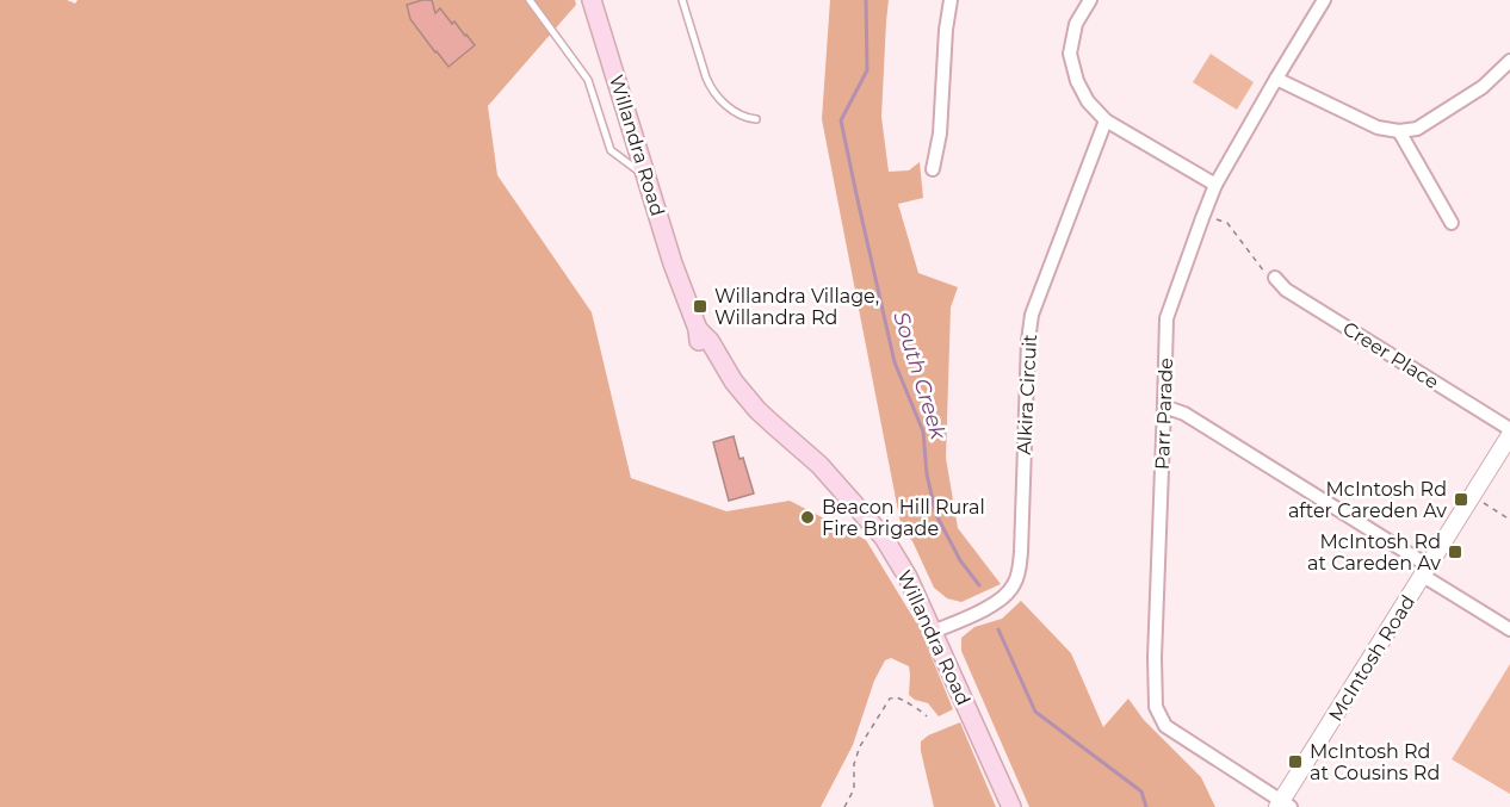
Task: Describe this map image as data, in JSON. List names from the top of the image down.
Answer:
{
  "streets": {
    "main road": ["Willandra Road"],
    "street": [
      "Creer Place",
      "Alkira Circuit",
      "Parr Parade",
      "McIntosh Road"
    ]
  },
  "crossings": [
    ["Willandra Road", "Alkira Circuit"],
    ["Parr Parade", "McIntosh Road"]
  ],
  "water": ["South Creek"],
  "places": {
    "transit": [
      "Willandra Village, Willandra Rd",
      "McIntosh Rd after Careden Av",
      "McIntosh Rd at Careden Av",
      "McIntosh Rd at Cousins Rd"
    ],
    "other": ["Beacon Hill Rural Fire Brigade"]
  }
}
